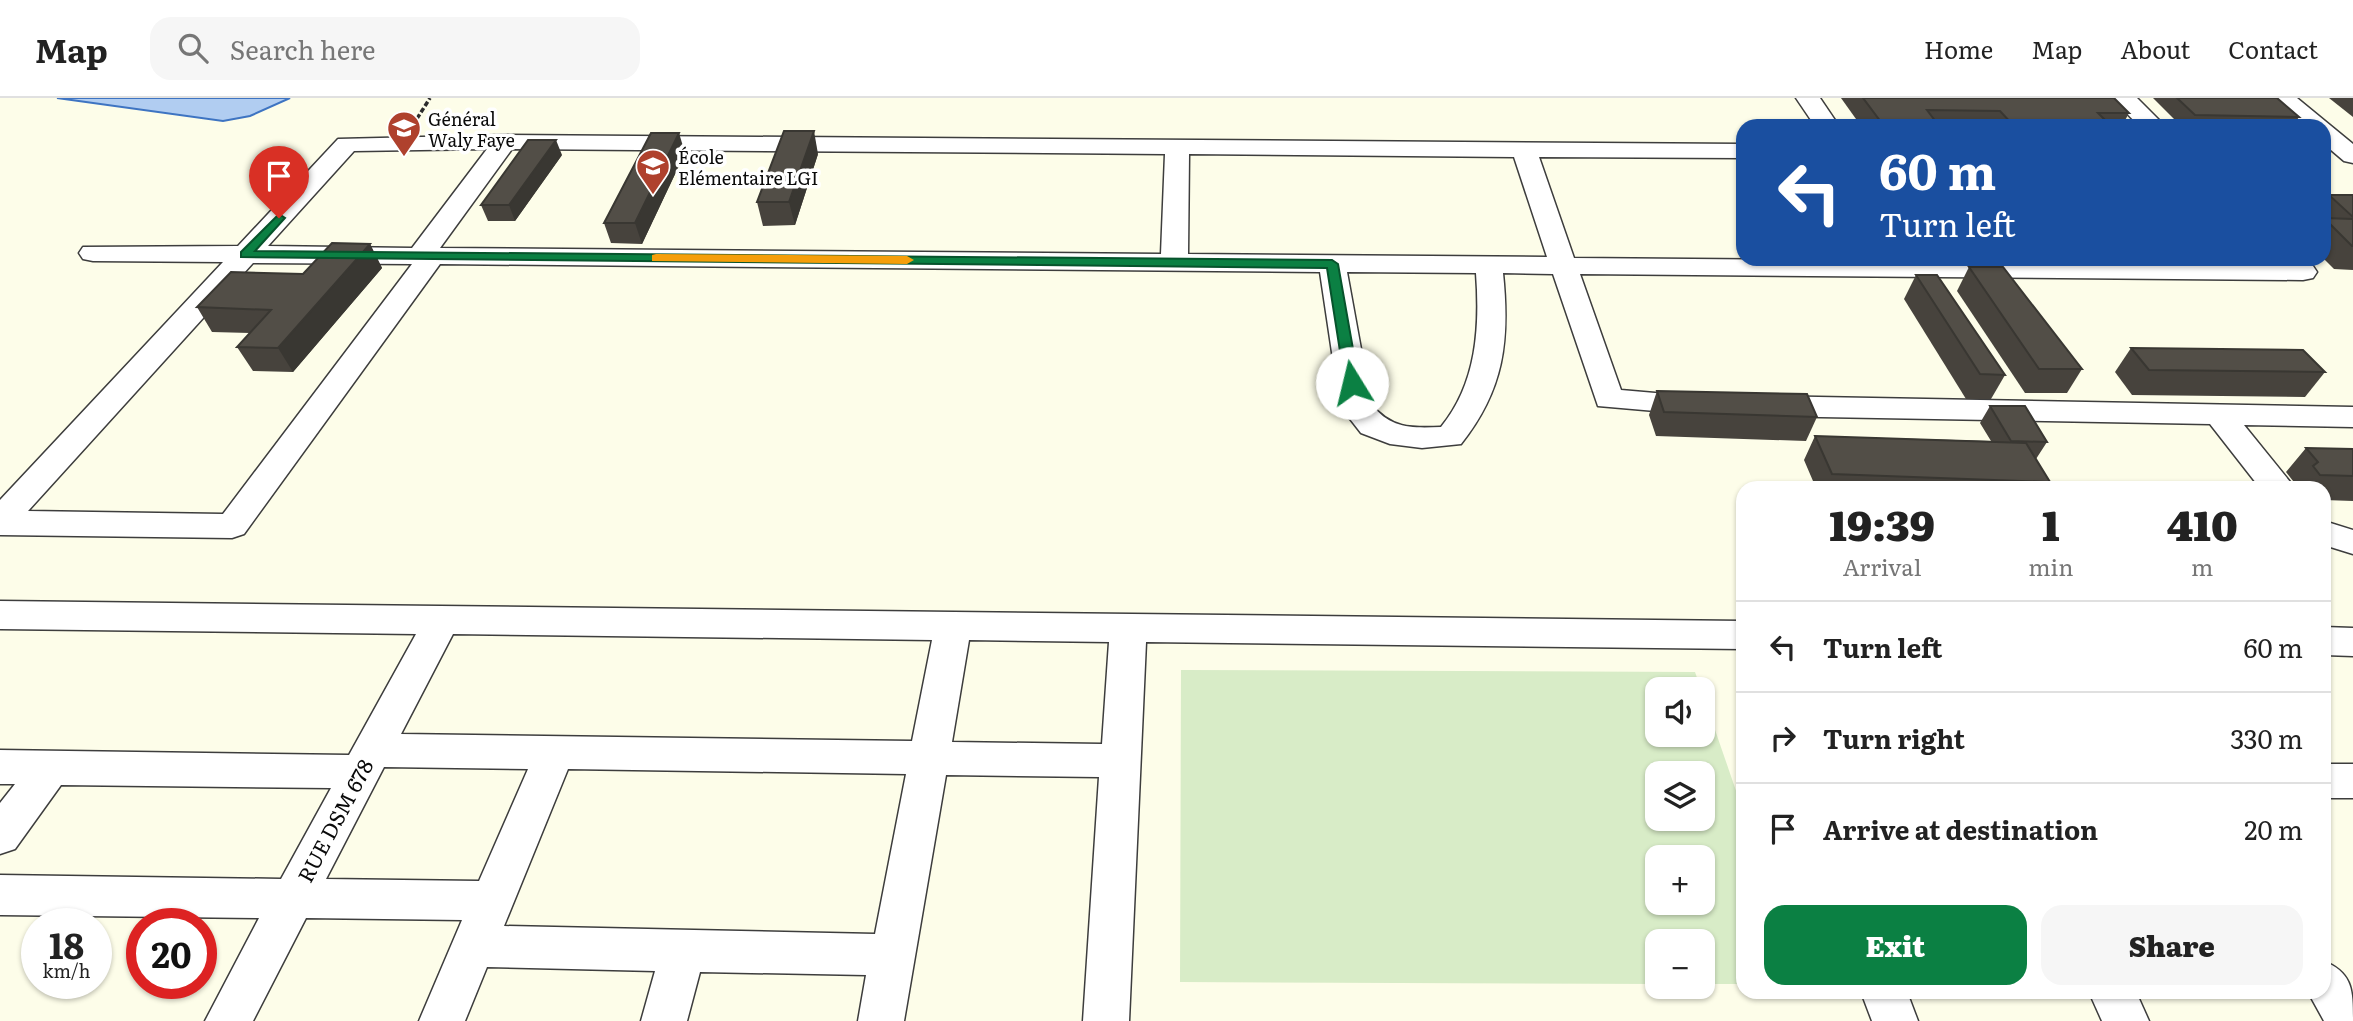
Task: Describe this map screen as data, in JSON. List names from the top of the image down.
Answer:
{
  "streets": {
    "street": ["RUE DSM 678"]
  },
  "places": {
    "school or university": ["Général Waly Faye", "École Elémentaire LGI"]
  },
  "page": {
    "header": "Map",
    "search": "Search here",
    "nav": [
      "Home",
      "Map",
      "About",
      "Contact"
    ],
    "turn": ["60 m", "Turn left"],
    "eta": [
      "19:39",
      "Arrival",
      "1",
      "min",
      "410",
      "m"
    ],
    "list": [
      {
        "name": "Turn left",
        "value": "60 m"
      },
      {
        "name": "Turn right",
        "value": "330 m"
      },
      {
        "name": "Arrive at destination",
        "value": "20 m"
      }
    ],
    "map_buttons": ["+", "−"],
    "buttons": ["Exit", "Share"],
    "speed": "18 km/h",
    "limit": "20"
  }
}
